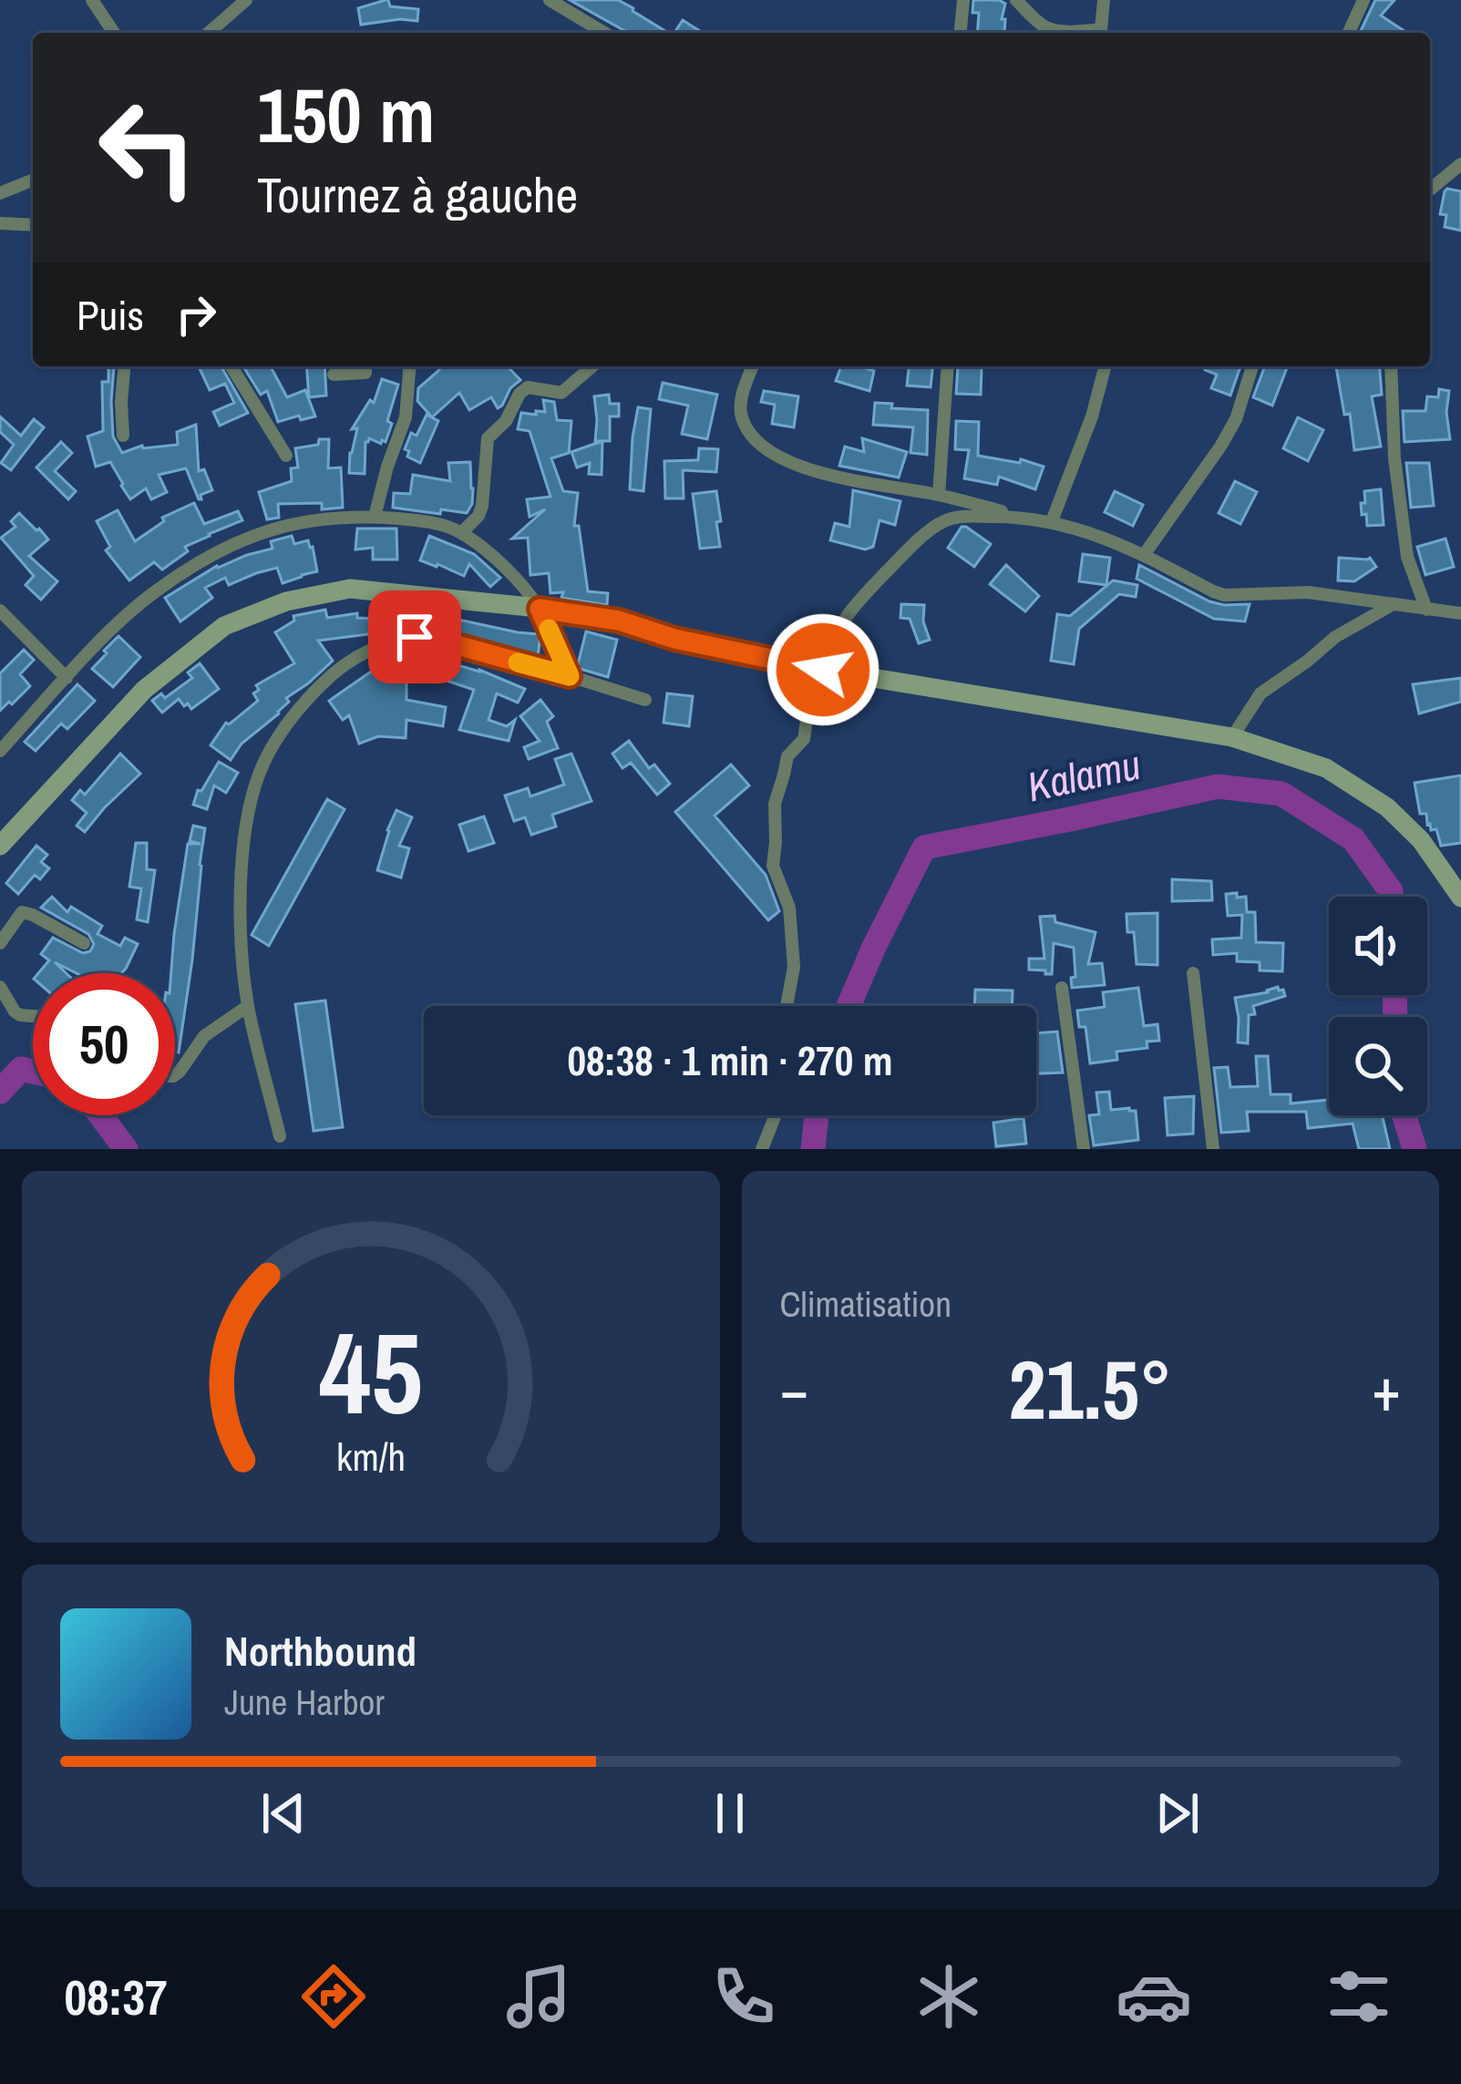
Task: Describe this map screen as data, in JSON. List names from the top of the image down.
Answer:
{
  "water": ["Kalamu"],
  "page": {
    "turn": ["150 m", "Tournez à gauche"],
    "then": "Puis",
    "limit": "50",
    "trip": "08:38 · 1 min · 270 m",
    "tile": "Climatisation",
    "heat": ["−", "21.5°", "+"],
    "song": ["Northbound", "June Harbor"],
    "tabs": "08:37",
    "gauge": ["45", "km/h"]
  }
}
